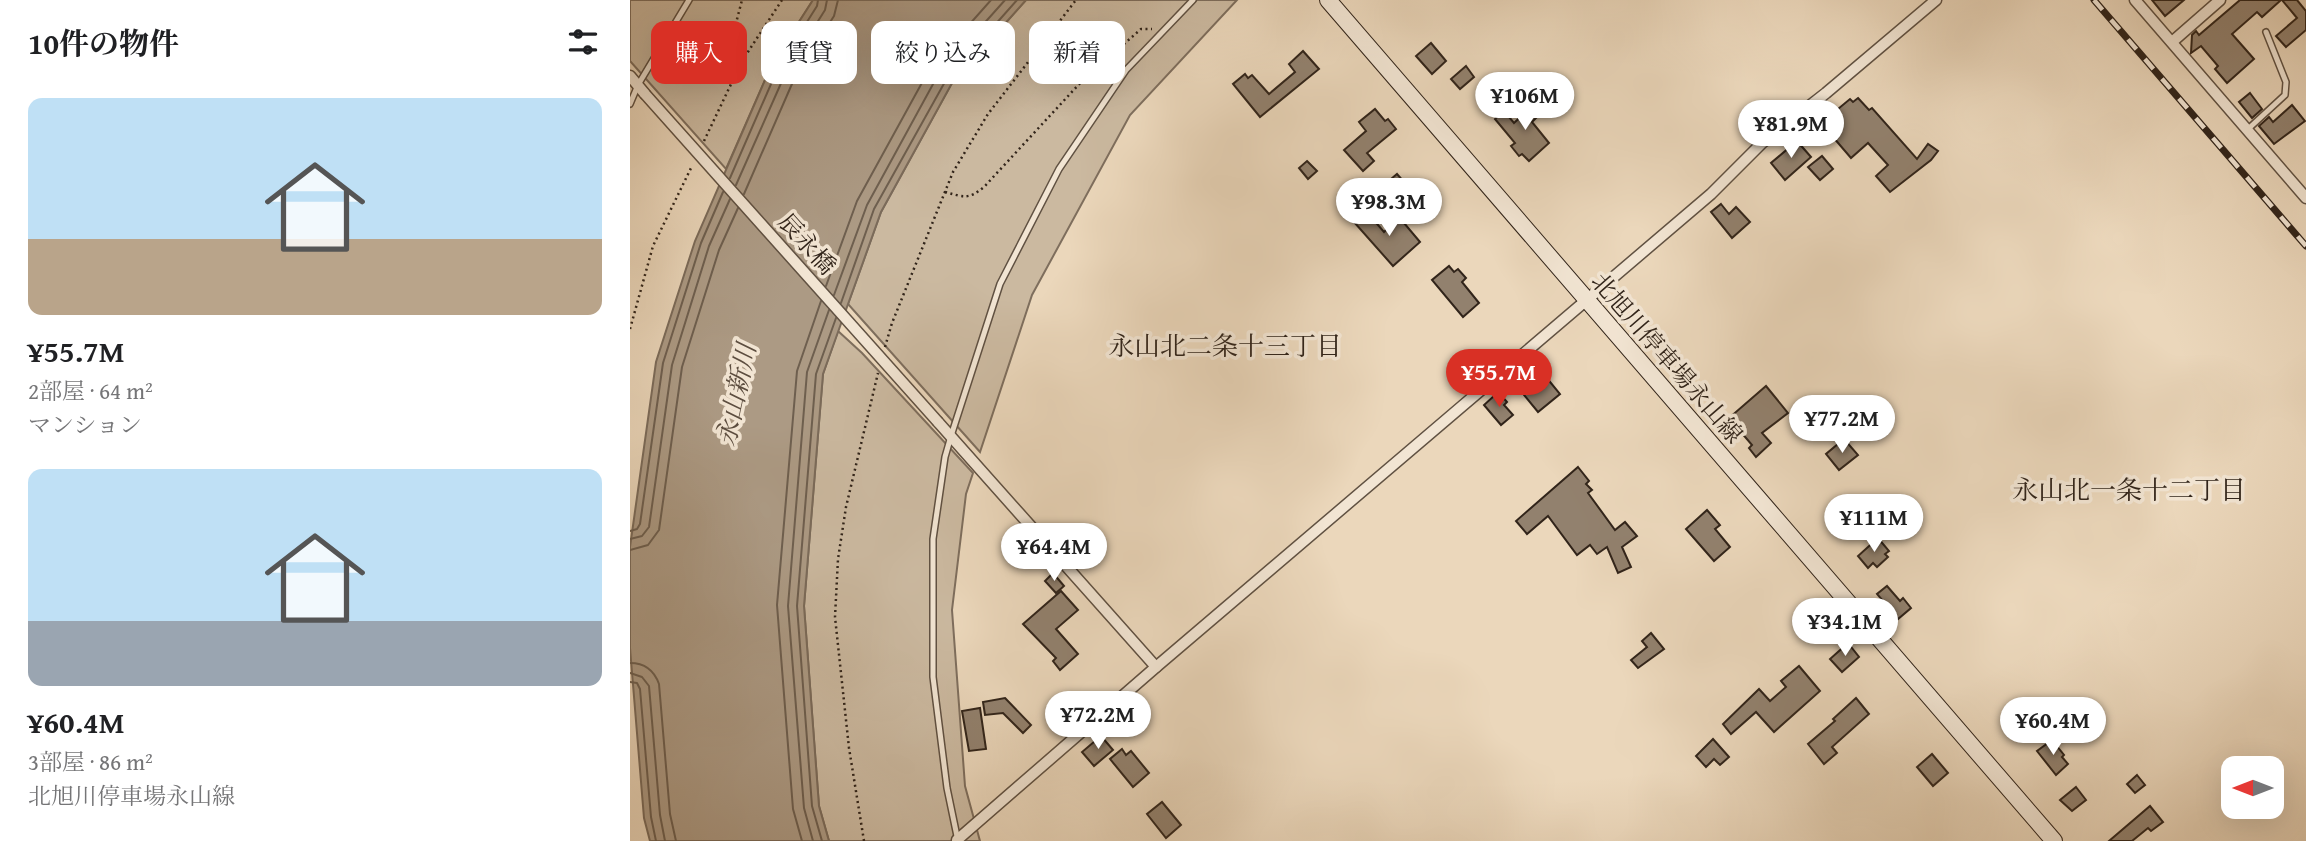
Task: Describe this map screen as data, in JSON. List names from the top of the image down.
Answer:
{
  "streets": {
    "main road": ["北旭川停車場永山線"],
    "street": ["辰永橋"]
  },
  "districts": ["永山北二条十三丁目", "永山北一条十二丁目"],
  "water": ["永山新川"],
  "north": "left",
  "page": {
    "heading": "10件の物件",
    "chip": [
      "購入",
      "賃貸",
      "絞り込み",
      "新着"
    ],
    "price": [
      "¥106M",
      "¥81.9M",
      "¥98.3M",
      "¥55.7M",
      "¥77.2M",
      "¥111M",
      "¥64.4M",
      "¥34.1M",
      "¥72.2M",
      "¥60.4M"
    ],
    "list": [
      {
        "name": "¥55.7M",
        "note": "2部屋 · 64 m² · マンション"
      },
      {
        "name": "¥60.4M",
        "note": "3部屋 · 86 m² · 北旭川停車場永山線"
      }
    ]
  }
}
